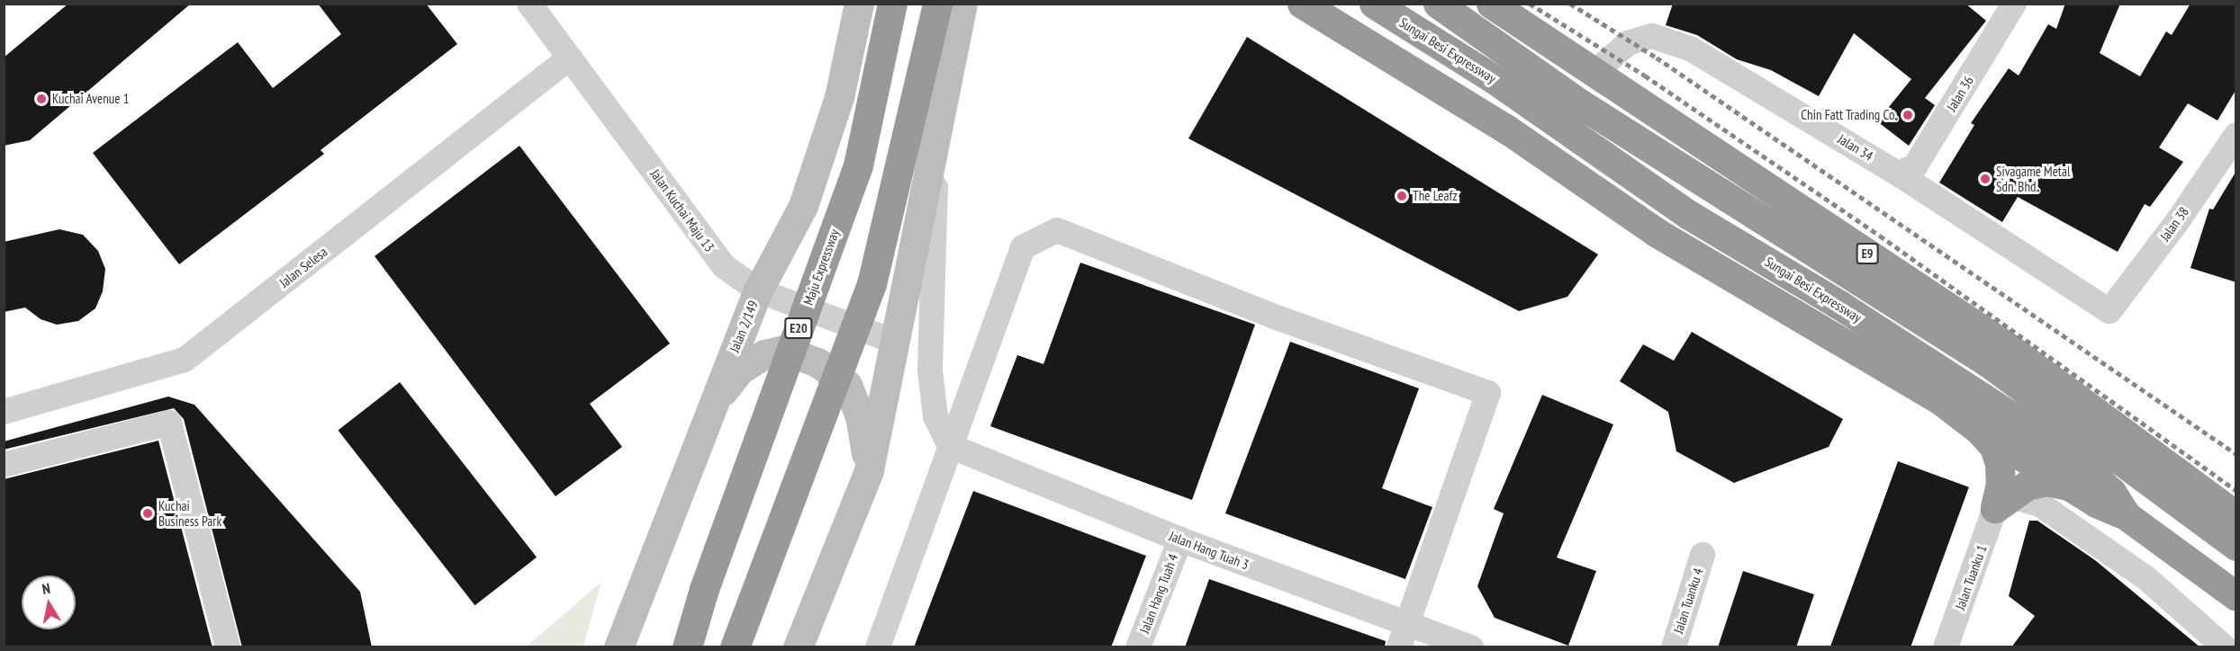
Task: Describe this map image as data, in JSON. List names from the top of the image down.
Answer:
{
  "streets": {
    "highway": [
      "Sungai Besi Expressway",
      "E9",
      "Maju Expressway",
      "E20"
    ],
    "main road": ["Jalan 2/149"],
    "street": [
      "Jalan 36",
      "Jalan 34",
      "Jalan Kuchai Maju 13",
      "Jalan 38",
      "Jalan Selesa",
      "Jalan Hang Tuah 3",
      "Jalan Tuanku 1",
      "Jalan Hang Tuah 4",
      "Jalan Tuanku 4"
    ]
  },
  "crossings": [
    ["Jalan 36", "Jalan 34"],
    ["Jalan 34", "Jalan 38"],
    ["Jalan 34", "E9"],
    ["Jalan Kuchai Maju 13", "Jalan Selesa"],
    ["Jalan Kuchai Maju 13", "Jalan 2/149"],
    ["Jalan Hang Tuah 3", "Jalan Hang Tuah 4"]
  ],
  "places": [
    "Kuchai Avenue 1",
    "Chin Fatt Trading Co.",
    "Sivagame Metal Sdn. Bhd.",
    "The Leafz",
    "Kuchai Business Park"
  ],
  "north": "top"
}
